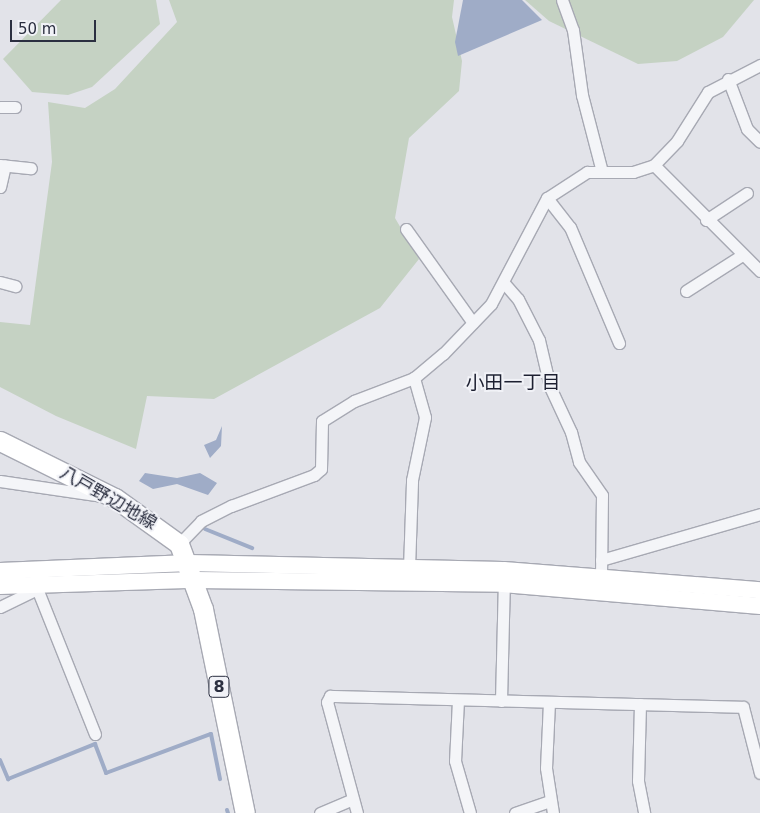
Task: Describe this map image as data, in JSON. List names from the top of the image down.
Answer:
{
  "streets": {
    "main road": ["八戸野辺地線", "8"]
  },
  "districts": ["小田一丁目"],
  "scale_bar": "50 m"
}
